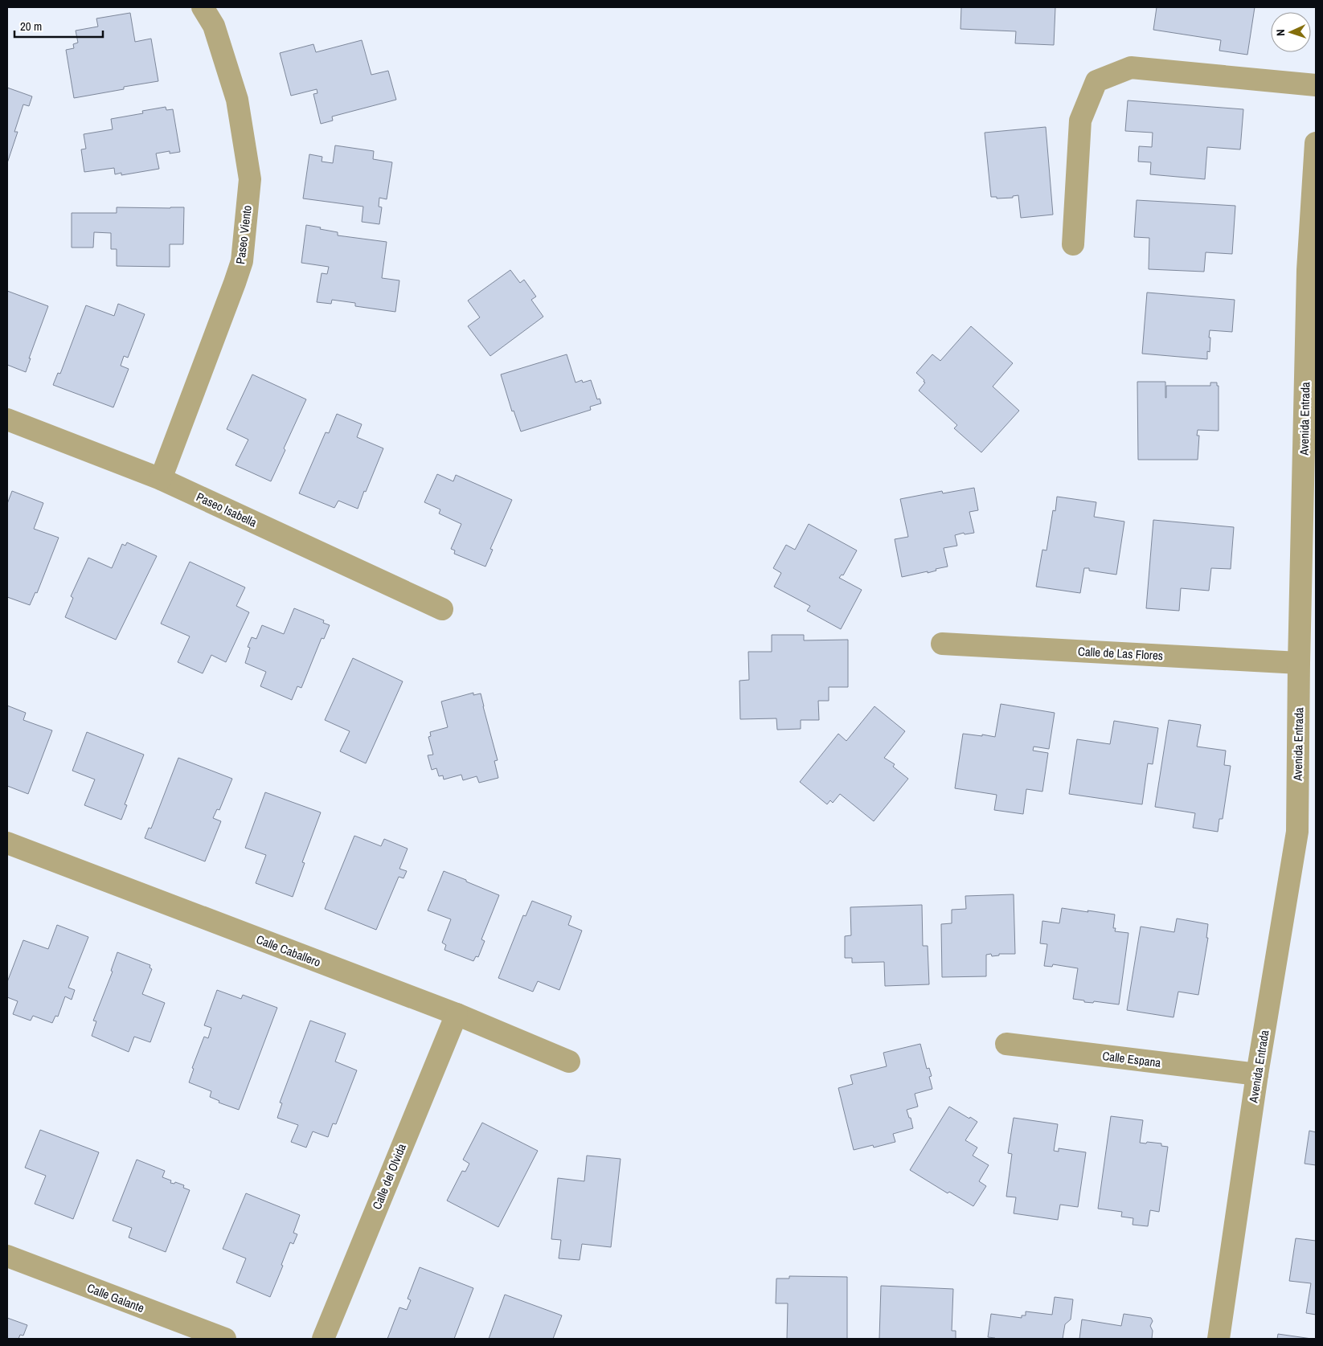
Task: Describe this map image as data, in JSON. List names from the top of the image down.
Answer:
{
  "streets": {
    "street": [
      "Paseo Viento",
      "Avenida Entrada",
      "Paseo Isabella",
      "Calle de Las Flores",
      "Calle Caballero",
      "Calle Espana",
      "Calle del Olvida",
      "Calle Galante"
    ]
  },
  "crossings": [
    ["Paseo Viento", "Paseo Isabella"],
    ["Avenida Entrada", "Calle de Las Flores"],
    ["Avenida Entrada", "Calle Espana"],
    ["Calle Caballero", "Calle del Olvida"]
  ],
  "scale_bar": "20 m",
  "north": "left"
}
